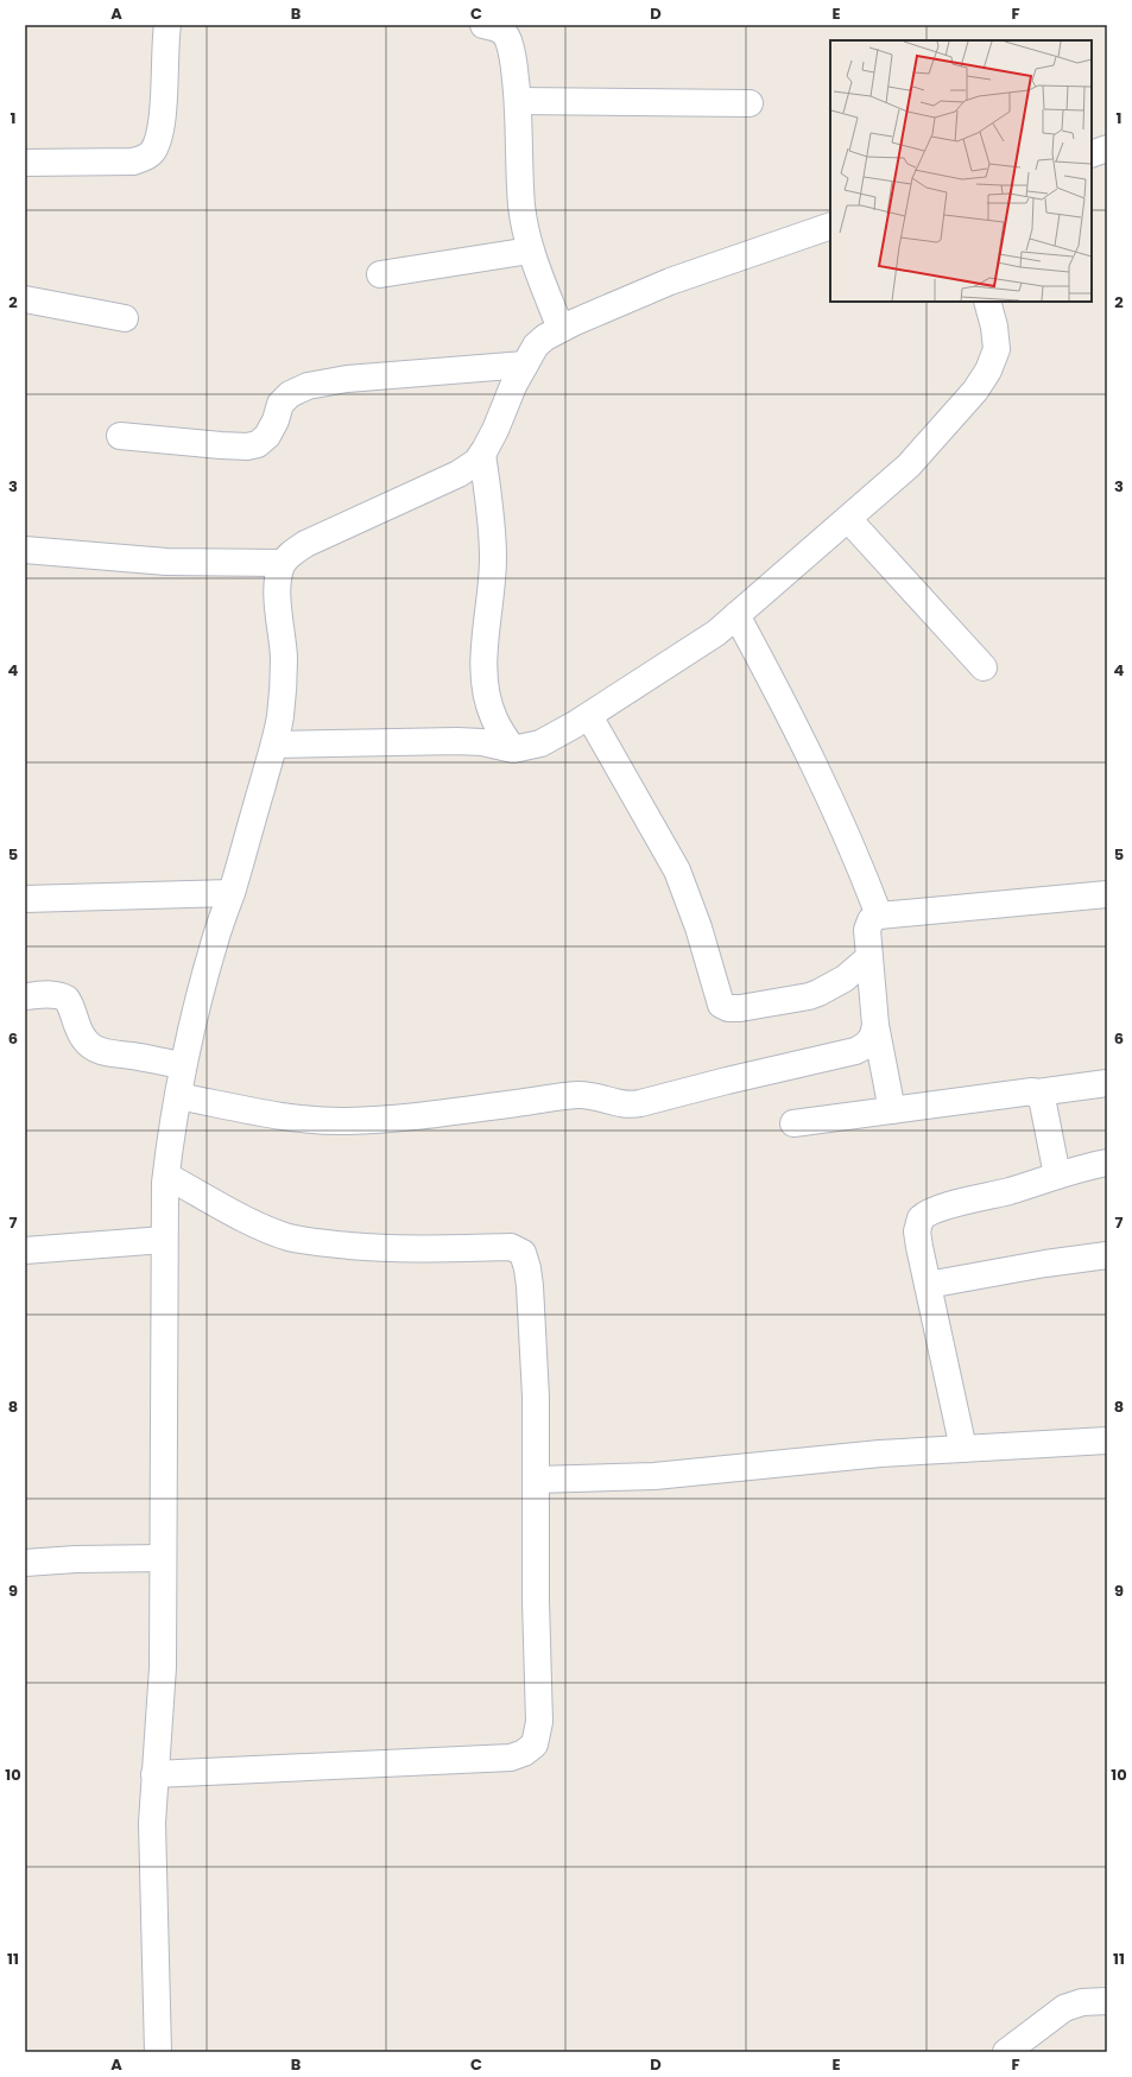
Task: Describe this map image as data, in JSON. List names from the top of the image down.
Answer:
{
  "grid": {
    "columns": [
      "A",
      "B",
      "C",
      "D",
      "E",
      "F"
    ],
    "rows": [
      "1",
      "2",
      "3",
      "4",
      "5",
      "6",
      "7",
      "8",
      "9",
      "10",
      "11"
    ]
  }
}
